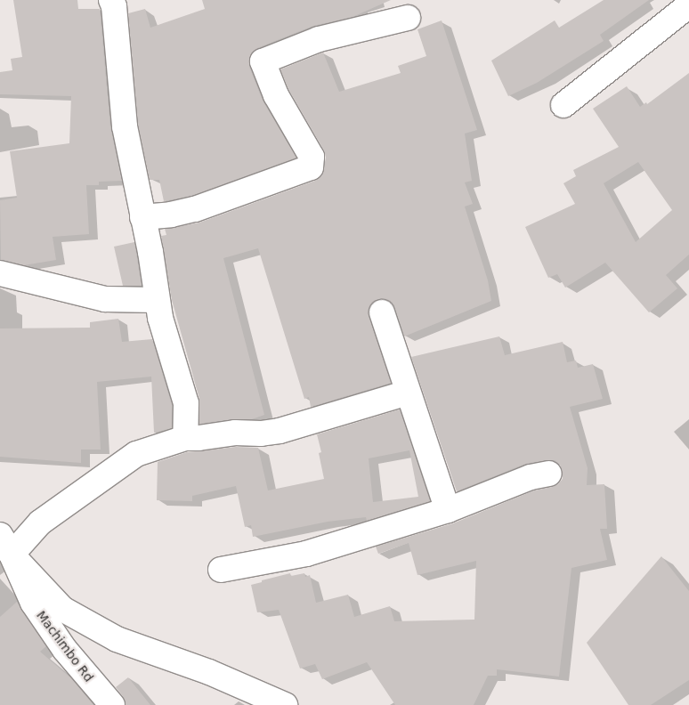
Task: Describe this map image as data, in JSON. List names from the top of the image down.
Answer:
{
  "streets": {
    "street": ["Machimbo Rd"]
  }
}
